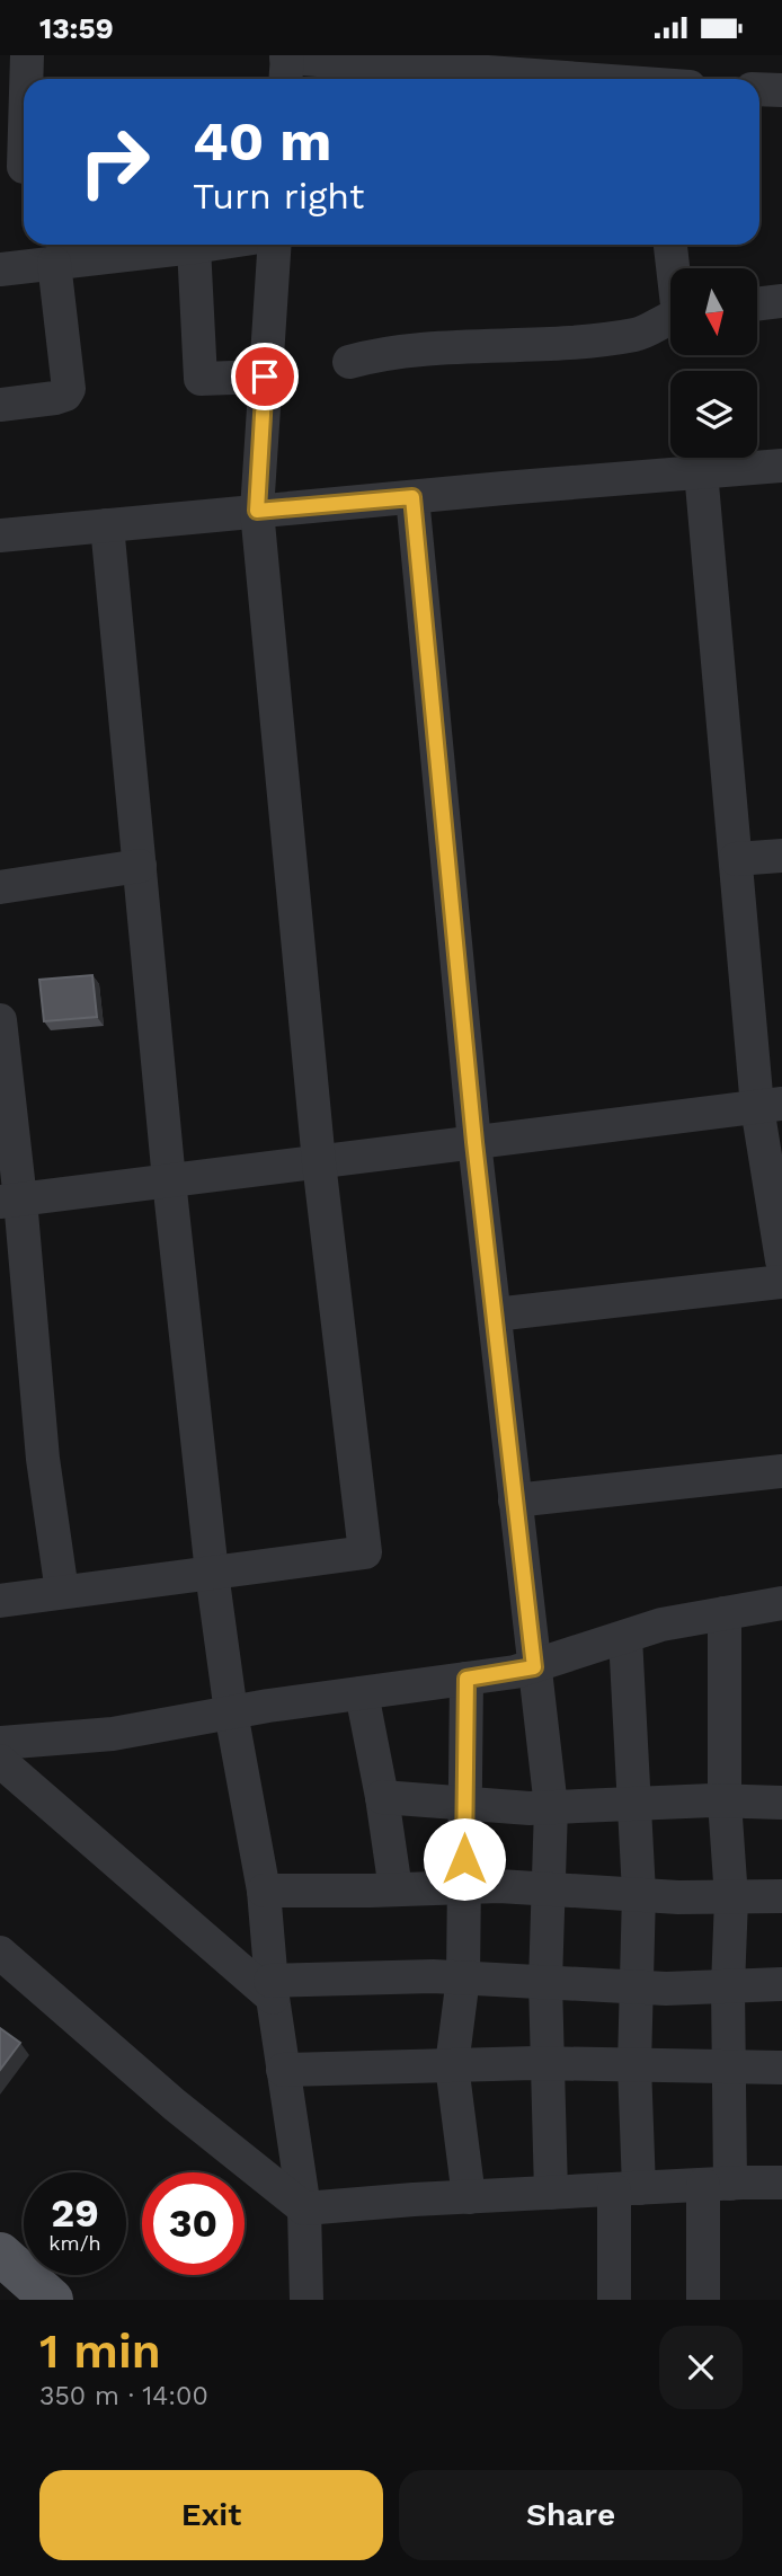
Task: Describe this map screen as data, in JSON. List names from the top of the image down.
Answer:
{
  "north": "bottom",
  "page": {
    "status": "13:59",
    "turn": ["40 m", "Turn right"],
    "speed": "29 km/h",
    "limit": "30",
    "heading": ["1 min", "350 m · 14:00"],
    "buttons": ["Exit", "Share"]
  }
}
